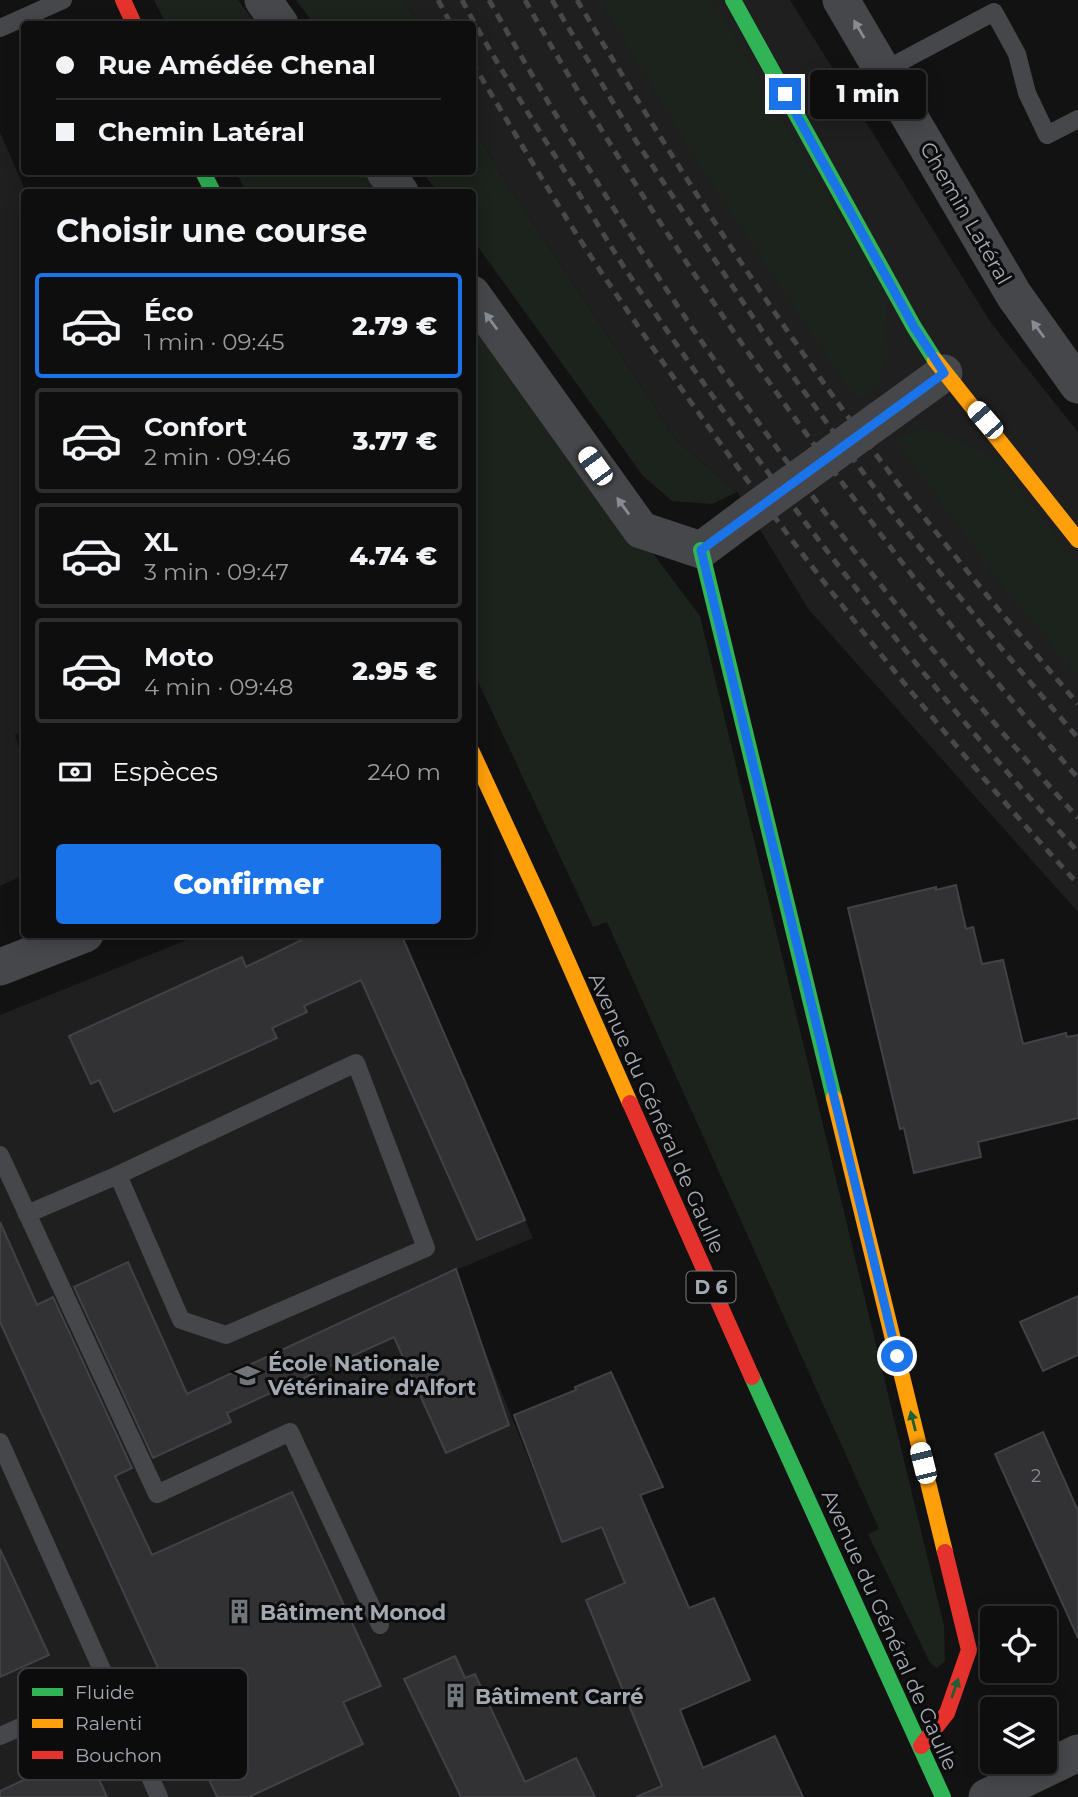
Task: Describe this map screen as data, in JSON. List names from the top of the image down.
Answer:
{
  "streets": {
    "street": ["Chemin Latéral", "Avenue du Général de Gaulle", "D 6"]
  },
  "places": {
    "school or university": ["École Nationale Vétérinaire d'Alfort"],
    "building": ["Bâtiment Monod", "Bâtiment Carré"]
  },
  "house_numbers": ["2"],
  "legend": ["Fluide", "Ralenti", "Bouchon"],
  "page": {
    "banner": ["Rue Amédée Chenal", "Chemin Latéral"],
    "bubble": "1 min",
    "heading": "Choisir une course",
    "list": [
      {
        "name": "Éco",
        "note": "1 min · 09:45",
        "value": "2.79 €"
      },
      {
        "name": "Confort",
        "note": "2 min · 09:46",
        "value": "3.77 €"
      },
      {
        "name": "XL",
        "note": "3 min · 09:47",
        "value": "4.74 €"
      },
      {
        "name": "Moto",
        "note": "4 min · 09:48",
        "value": "2.95 €"
      }
    ],
    "pay": ["Espèces", "240 m"],
    "buttons": "Confirmer"
  }
}
